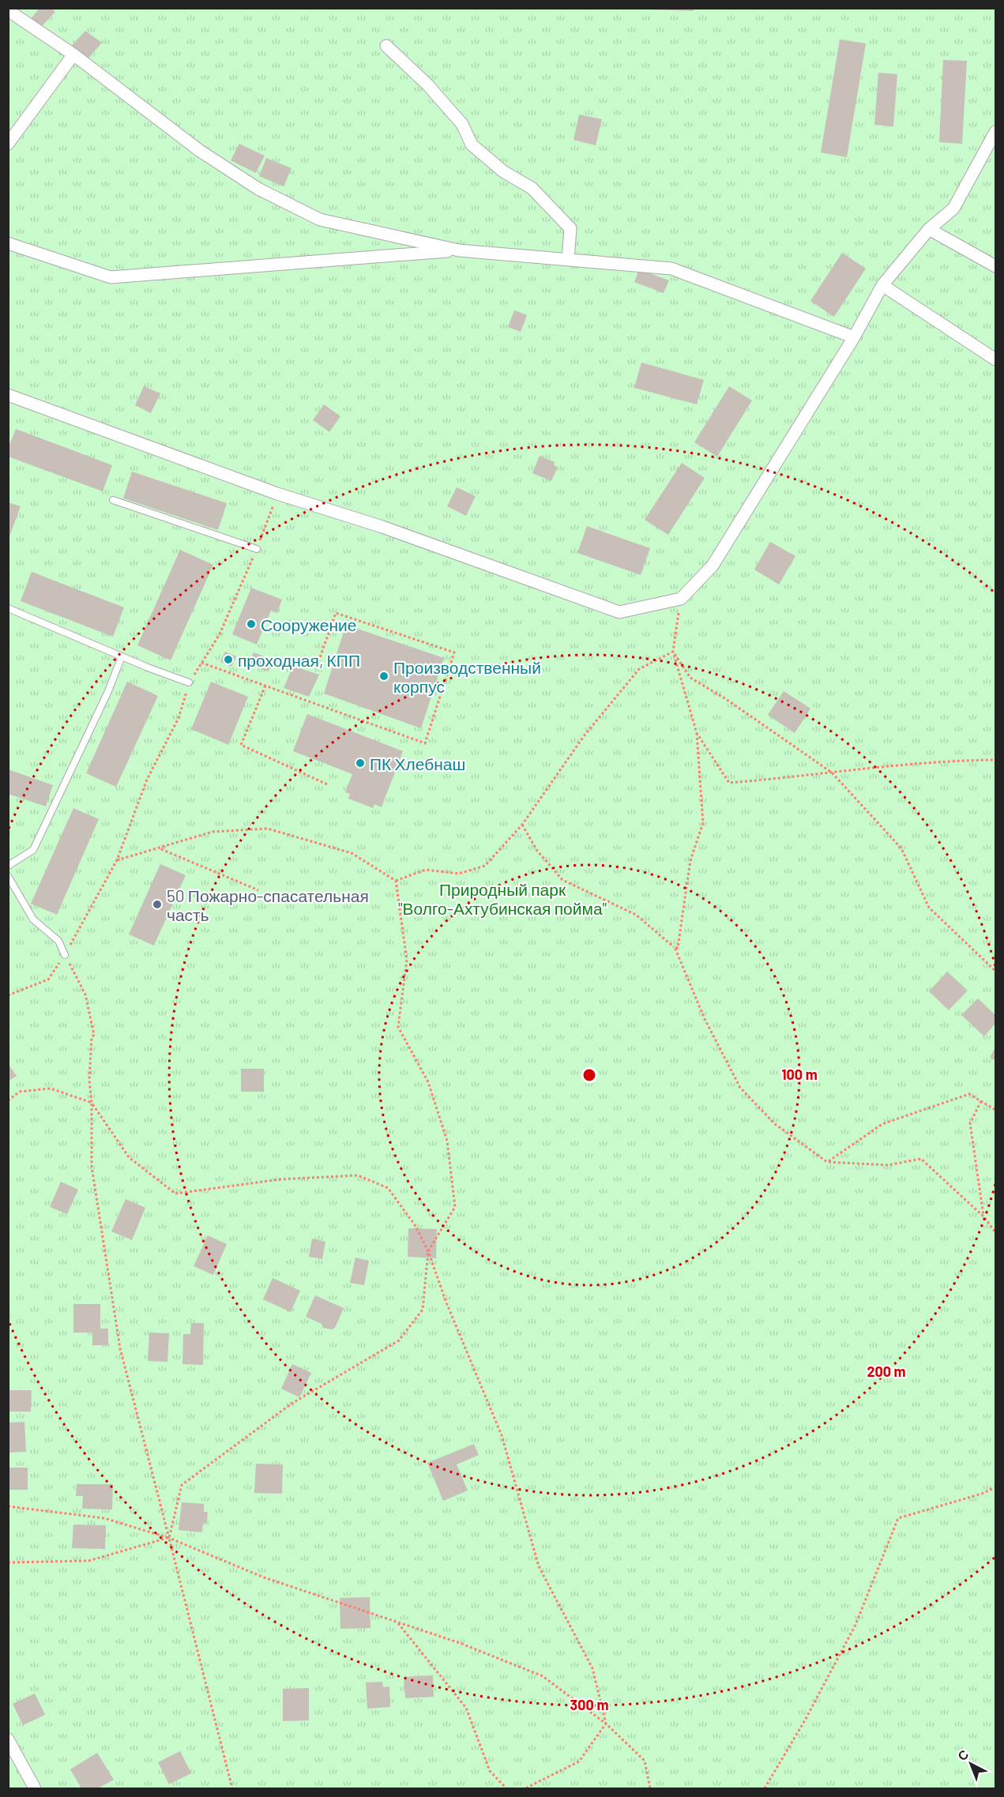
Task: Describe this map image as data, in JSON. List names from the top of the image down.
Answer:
{
  "parks": ["Природный парк \"Волго-Ахтубинская пойма\""],
  "places": [
    "Сооружение",
    "проходная, КПП",
    "Производственный корпус",
    "ПК Хлебнаш",
    "50 Пожарно-спасательная часть"
  ],
  "north": "top left",
  "rings": ["100 m", "200 m", "300 m"]
}
